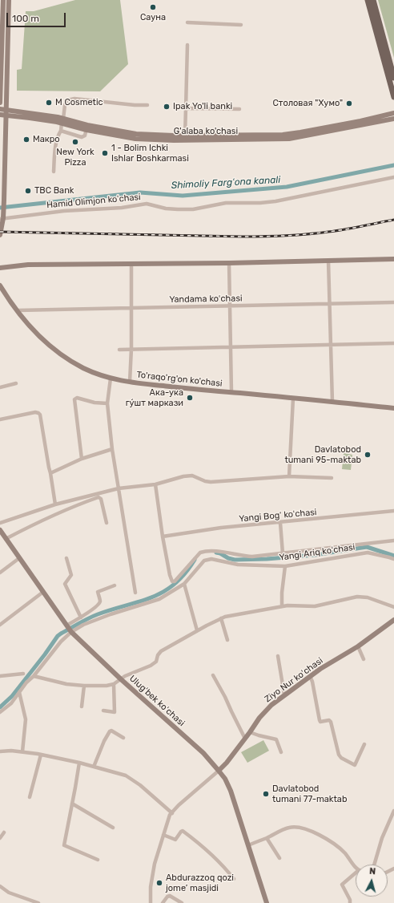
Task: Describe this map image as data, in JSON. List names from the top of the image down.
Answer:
{
  "streets": {
    "main road": [
      "G'alaba ko'chasi",
      "To'raqo'rg'on ko'chasi",
      "Ziyo Nur koʻchasi",
      "Ulugʻbek koʻchasi"
    ],
    "street": [
      "Hamid Olimjon koʻchasi",
      "Yandama koʻchasi",
      "Yangi Bogʻ koʻchasi",
      "Yangi Ariq koʻchasi"
    ]
  },
  "crossings": [
    ["Yandama koʻchasi", "To'raqo'rg'on ko'chasi"],
    ["Yangi Ariq koʻchasi", "Ulugʻbek koʻchasi"],
    ["Ziyo Nur koʻchasi", "Ulugʻbek koʻchasi"]
  ],
  "water": ["Shimoliy Fargʻona kanali"],
  "places": [
    "Сауна",
    "M Cosmetic",
    "Столовая \"Хумо\"",
    "Ipak Yo'li banki",
    "Макро",
    "New York Pizza",
    "1 - Bolim Ichki Ishlar Boshkarmasi",
    "TBC Bank",
    "Ака-ука гу́шт маркази",
    "Davlatobod tumani 95-maktab",
    "Davlatobod tumani 77-maktab",
    "Abdurazzoq qozi jome’ masjidi"
  ],
  "scale_bar": "100 m",
  "north": "top"
}
